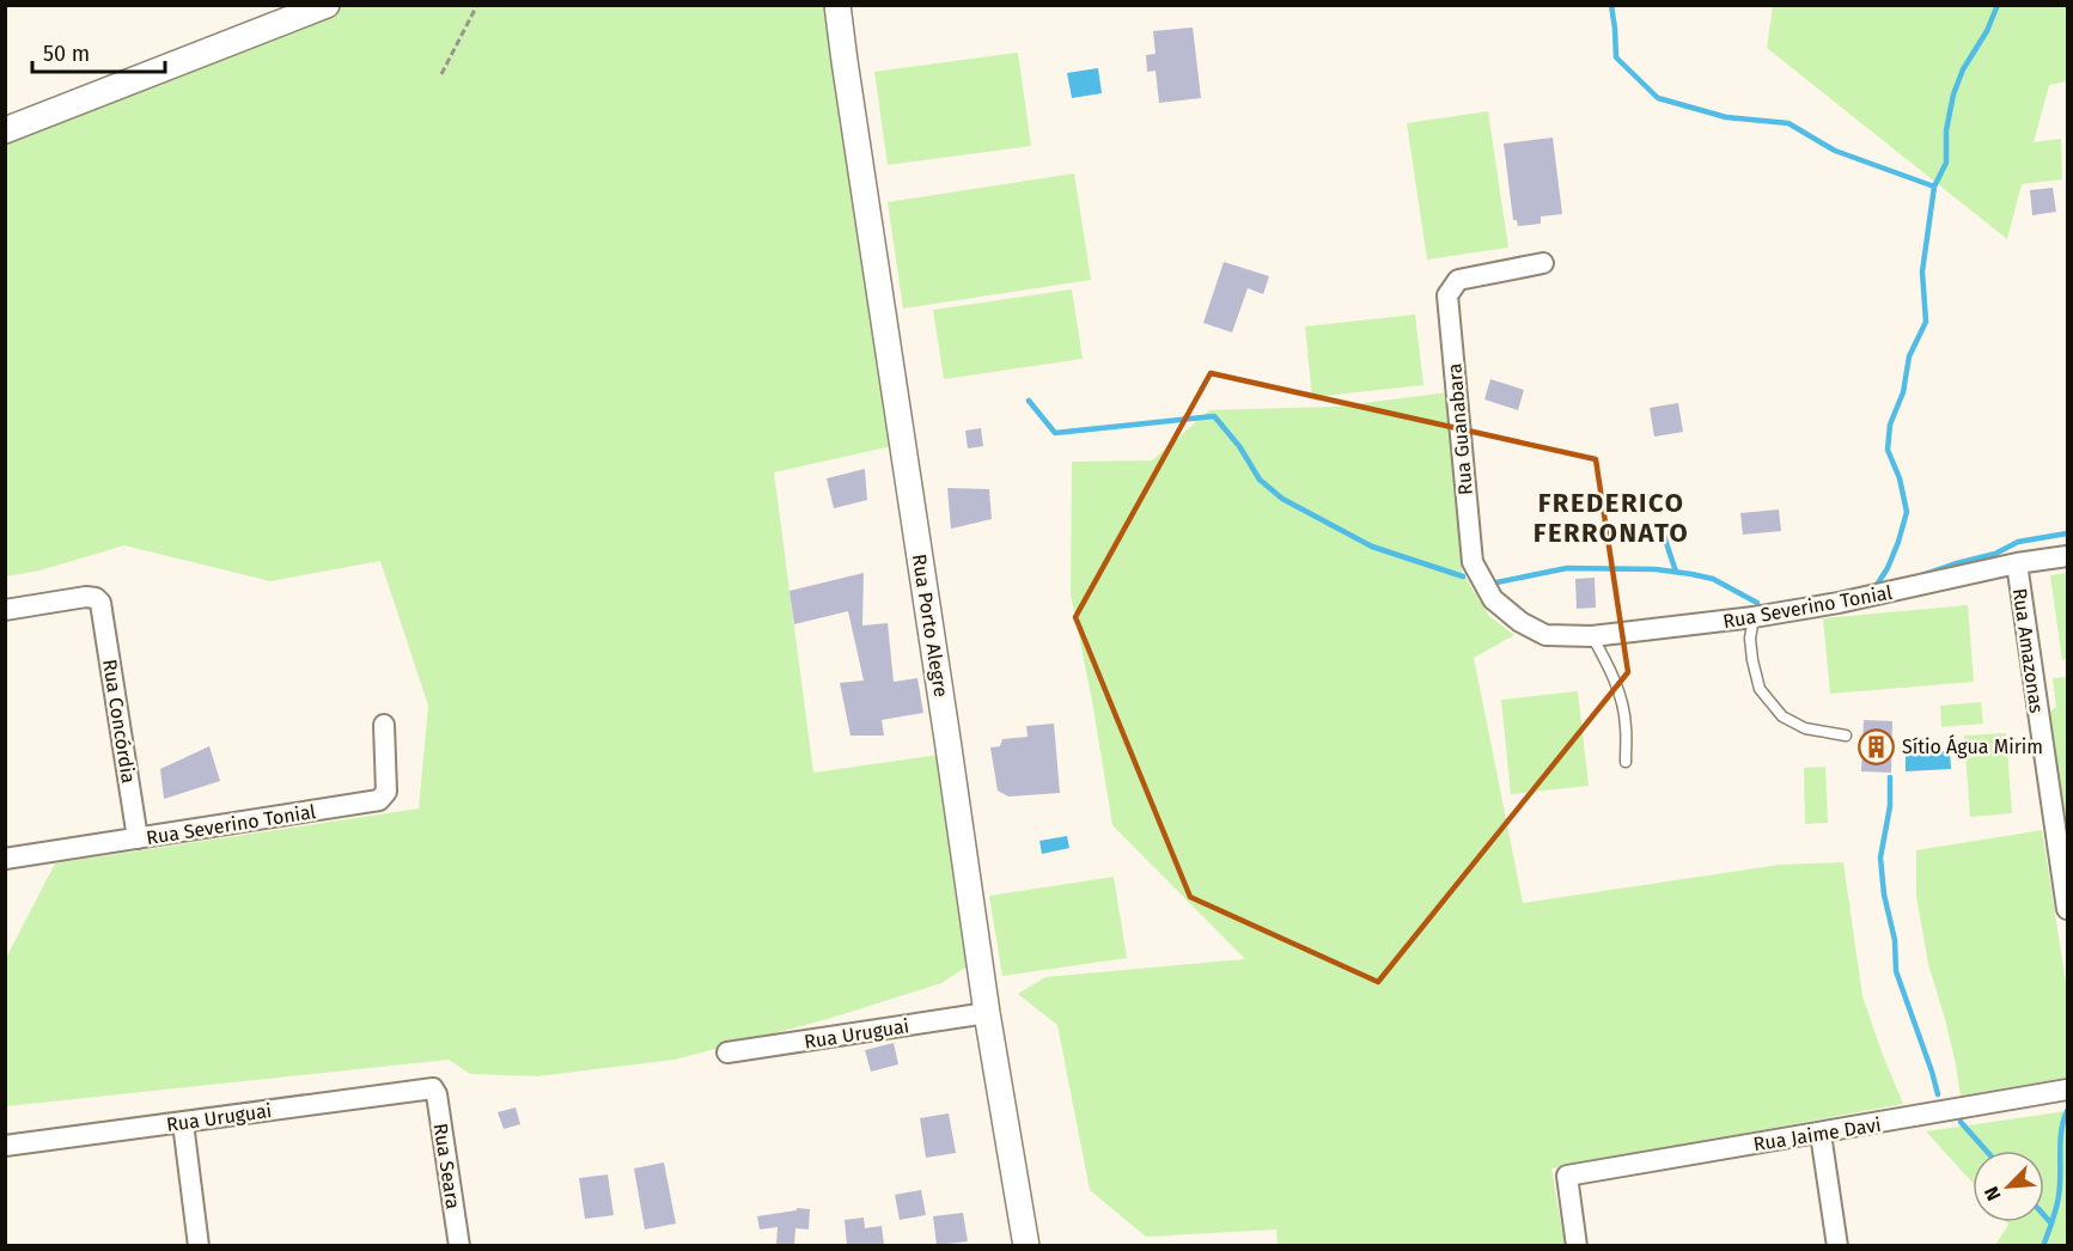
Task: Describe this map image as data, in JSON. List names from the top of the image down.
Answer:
{
  "streets": {
    "street": [
      "Rua Guanabara",
      "Rua Severino Tonial",
      "Rua Porto Alegre",
      "Rua Amazonas",
      "Rua Concórdia",
      "Rua Uruguai",
      "Rua Jaime Davi",
      "Rua Seara"
    ]
  },
  "crossings": [
    ["Rua Guanabara", "Rua Severino Tonial"],
    ["Rua Severino Tonial", "Rua Amazonas"],
    ["Rua Severino Tonial", "Rua Concórdia"],
    ["Rua Porto Alegre", "Rua Uruguai"],
    ["Rua Uruguai", "Rua Seara"]
  ],
  "districts": ["FREDERICO FERRONATO"],
  "places": {
    "building": ["Sítio Água Mirim"]
  },
  "scale_bar": "50 m",
  "north": "bottom left"
}
